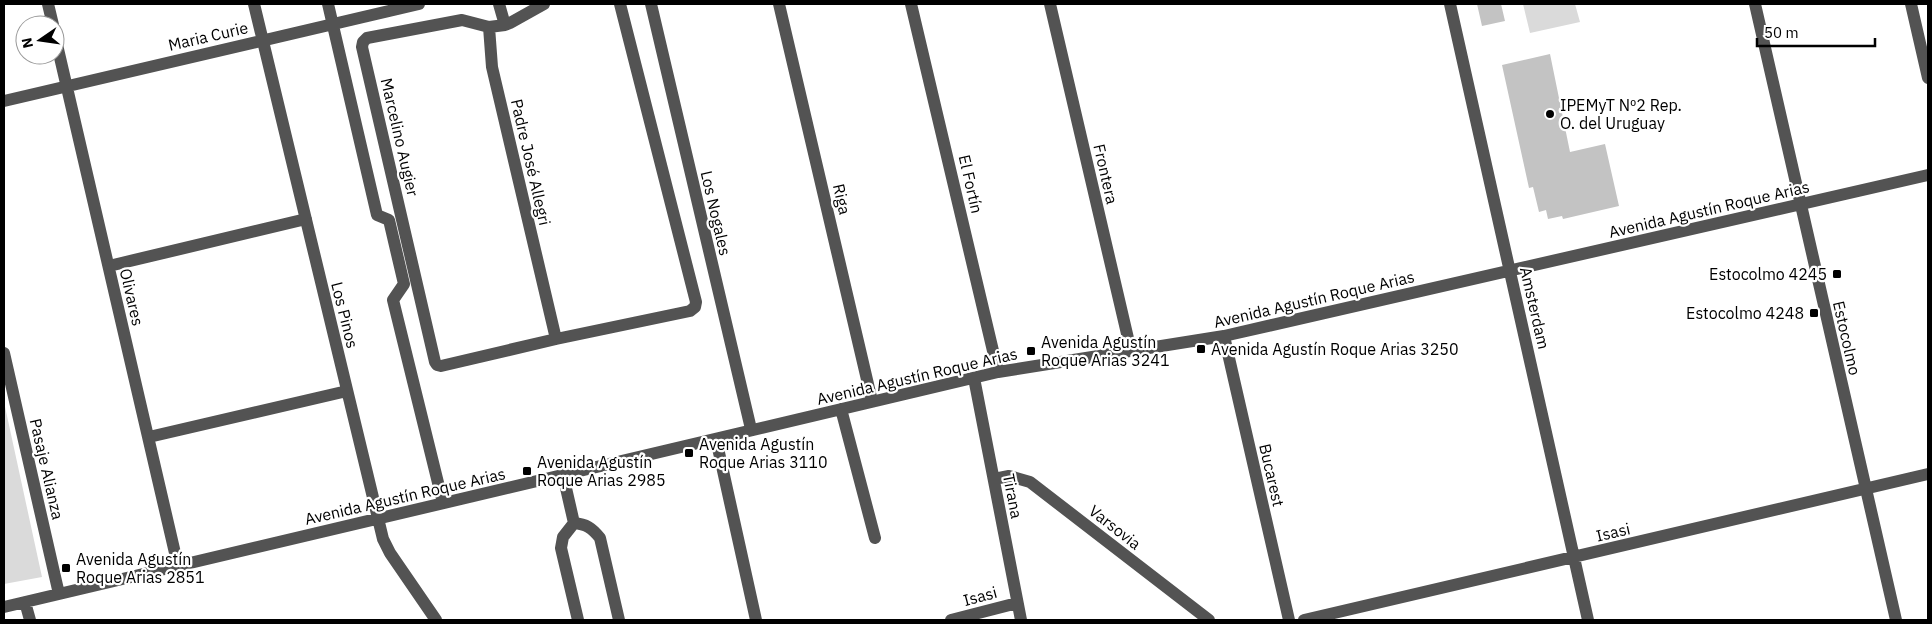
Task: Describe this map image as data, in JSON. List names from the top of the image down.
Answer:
{
  "streets": {
    "street": [
      "Maria Curie",
      "Marcelino Augier",
      "Padre José Allegri",
      "Frontera",
      "El Fortín",
      "Riga",
      "Avenida Agustín Roque Arias",
      "Los Nogales",
      "Olivares",
      "Amsterdam",
      "Los Pinos",
      "Estocolmo",
      "Pasaje Alianza",
      "Bucarest",
      "Tirana",
      "Varsovia",
      "Isasi"
    ]
  },
  "crossings": [
    ["Maria Curie", "Olivares"],
    ["Maria Curie", "Los Pinos"],
    ["Marcelino Augier", "Padre José Allegri"],
    ["Frontera", "Avenida Agustín Roque Arias"],
    ["El Fortín", "Avenida Agustín Roque Arias"],
    ["Riga", "Avenida Agustín Roque Arias"],
    ["Avenida Agustín Roque Arias", "Los Nogales"],
    ["Avenida Agustín Roque Arias", "Olivares"],
    ["Avenida Agustín Roque Arias", "Amsterdam"],
    ["Avenida Agustín Roque Arias", "Los Pinos"],
    ["Avenida Agustín Roque Arias", "Estocolmo"],
    ["Avenida Agustín Roque Arias", "Pasaje Alianza"],
    ["Avenida Agustín Roque Arias", "Bucarest"],
    ["Avenida Agustín Roque Arias", "Tirana"],
    ["Amsterdam", "Isasi"],
    ["Estocolmo", "Isasi"],
    ["Tirana", "Varsovia"],
    ["Tirana", "Isasi"]
  ],
  "places": {
    "other": ["IPEMyT Nº2 Rep. O. del Uruguay"],
    "transit": [
      "Estocolmo 4245",
      "Estocolmo 4248",
      "Avenida Agustín Roque Arias 3250",
      "Avenida Agustín Roque Arias 3241",
      "Avenida Agustín Roque Arias 3110",
      "Avenida Agustín Roque Arias 2985",
      "Avenida Agustín Roque Arias 2851"
    ]
  },
  "scale_bar": "50 m",
  "north": "left"
}
